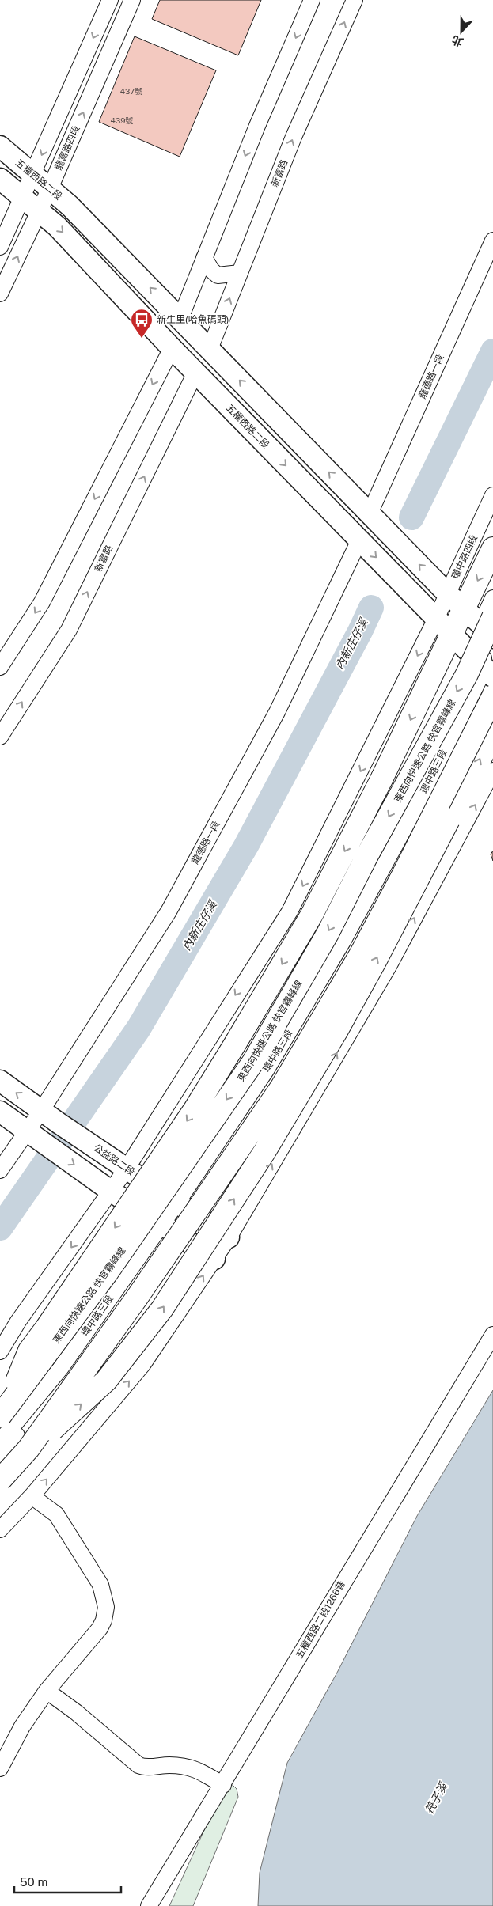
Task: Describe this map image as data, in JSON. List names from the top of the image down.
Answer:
{
  "streets": {
    "highway": ["東西向快速公路 快官霧峰線"],
    "main road": ["五權西路二段", "公益路二段"],
    "street": [
      "龍富路四段",
      "新富路",
      "龍德路一段",
      "環中路四段",
      "環中路三段",
      "五權西路二段1266巷"
    ]
  },
  "crossings": [
    ["龍富路四段", "五權西路二段"],
    ["新富路", "五權西路二段"],
    ["五權西路二段", "龍德路一段"],
    ["五權西路二段", "環中路四段"],
    ["五權西路二段", "東西向快速公路 快官霧峰線"],
    ["五權西路二段", "環中路三段"],
    ["龍德路一段", "公益路二段"],
    ["環中路三段", "公益路二段"]
  ],
  "water": ["內新庄仔溪", "筏子溪"],
  "places": {
    "bus stop": ["新生里(哈魚碼頭)"]
  },
  "house_numbers": ["437號", "439號"],
  "scale_bar": "50 m",
  "north": "bottom"
}
